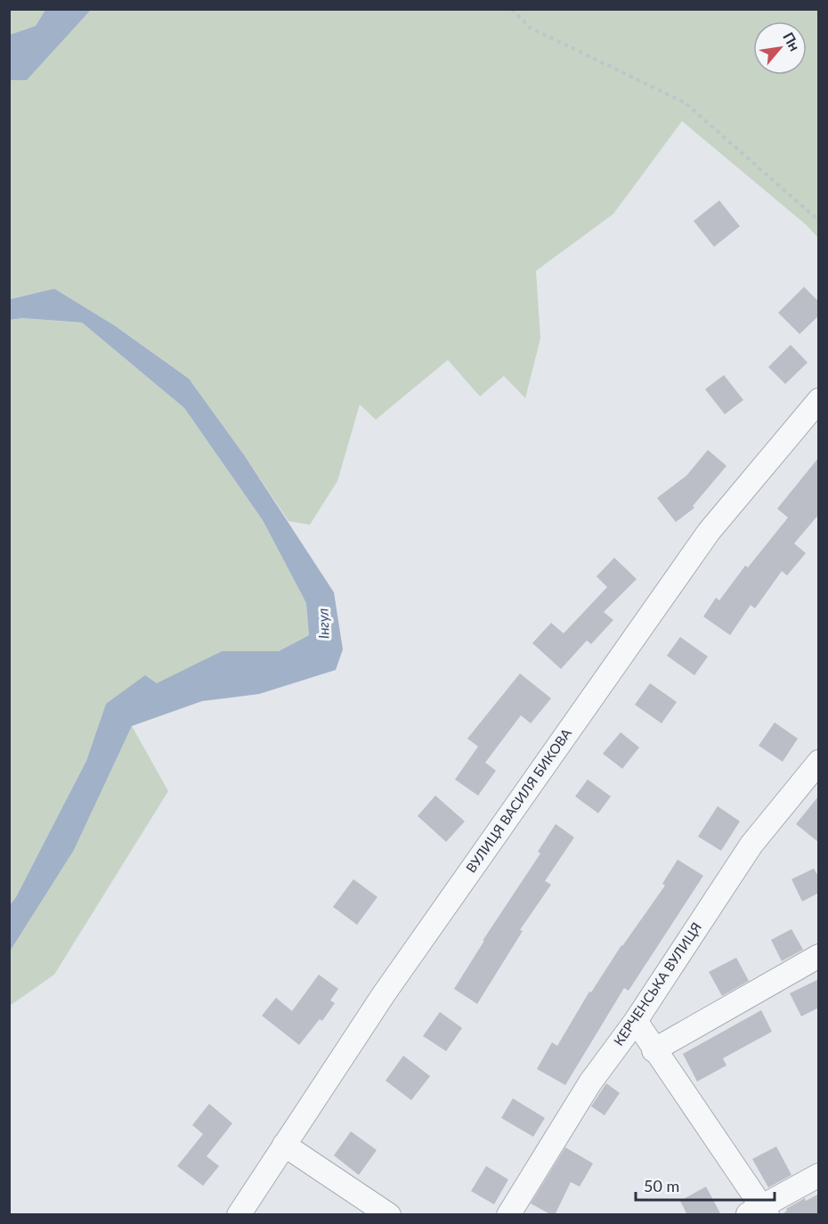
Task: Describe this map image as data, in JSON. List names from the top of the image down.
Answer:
{
  "streets": {
    "street": ["ВУЛИЦЯ ВАСИЛЯ БИКОВА", "КЕРЧЕНСЬКА ВУЛИЦЯ"]
  },
  "water": ["Інгул"],
  "scale_bar": "50 m",
  "north": "top right"
}
